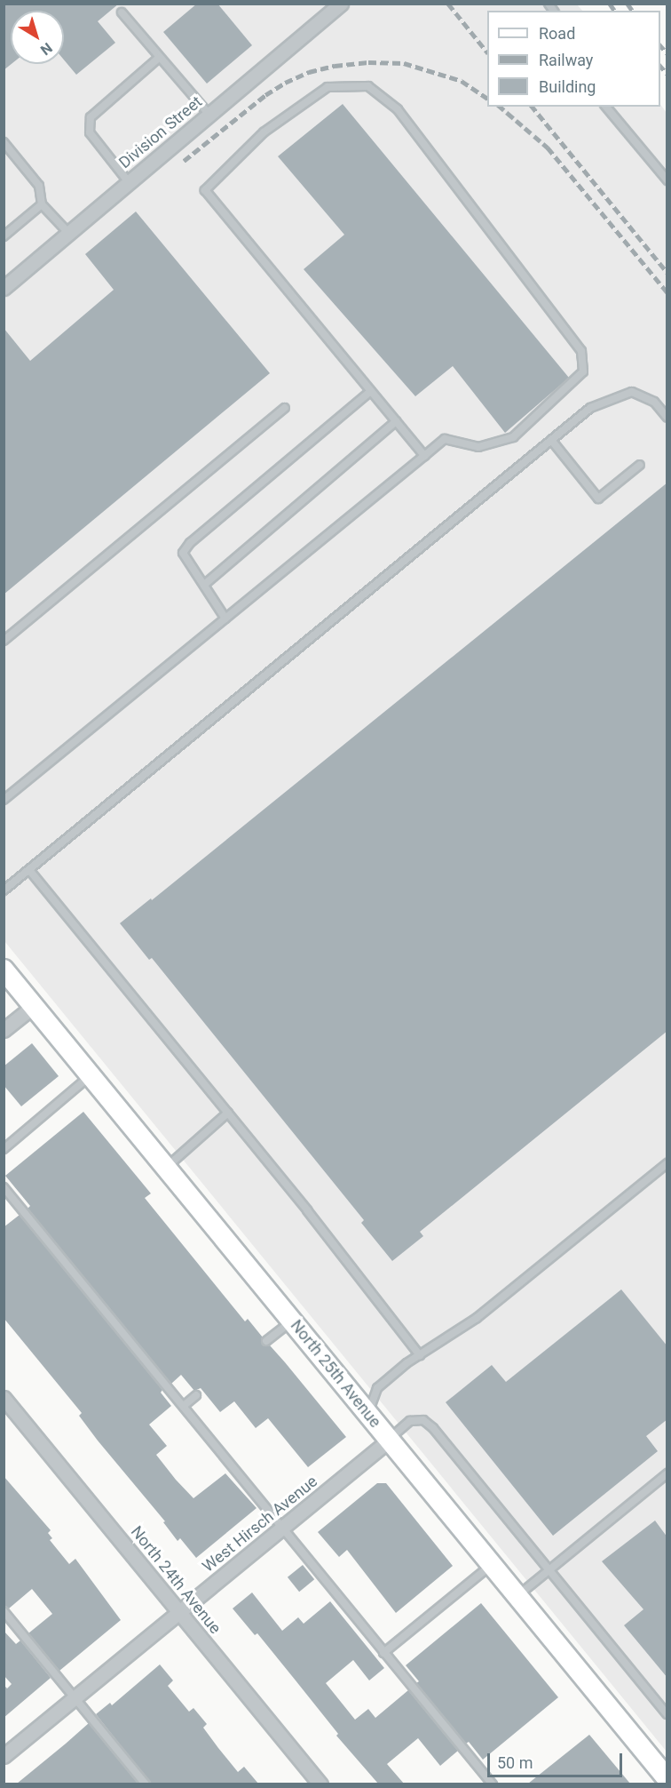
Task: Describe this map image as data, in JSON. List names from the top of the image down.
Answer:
{
  "streets": {
    "main road": ["North 25th Avenue"],
    "street": ["Division Street", "West Hirsch Avenue", "North 24th Avenue"]
  },
  "crossings": [
    ["North 25th Avenue", "West Hirsch Avenue"],
    ["West Hirsch Avenue", "North 24th Avenue"]
  ],
  "legend": ["Road", "Railway", "Building"],
  "scale_bar": "50 m",
  "north": "bottom right"
}
